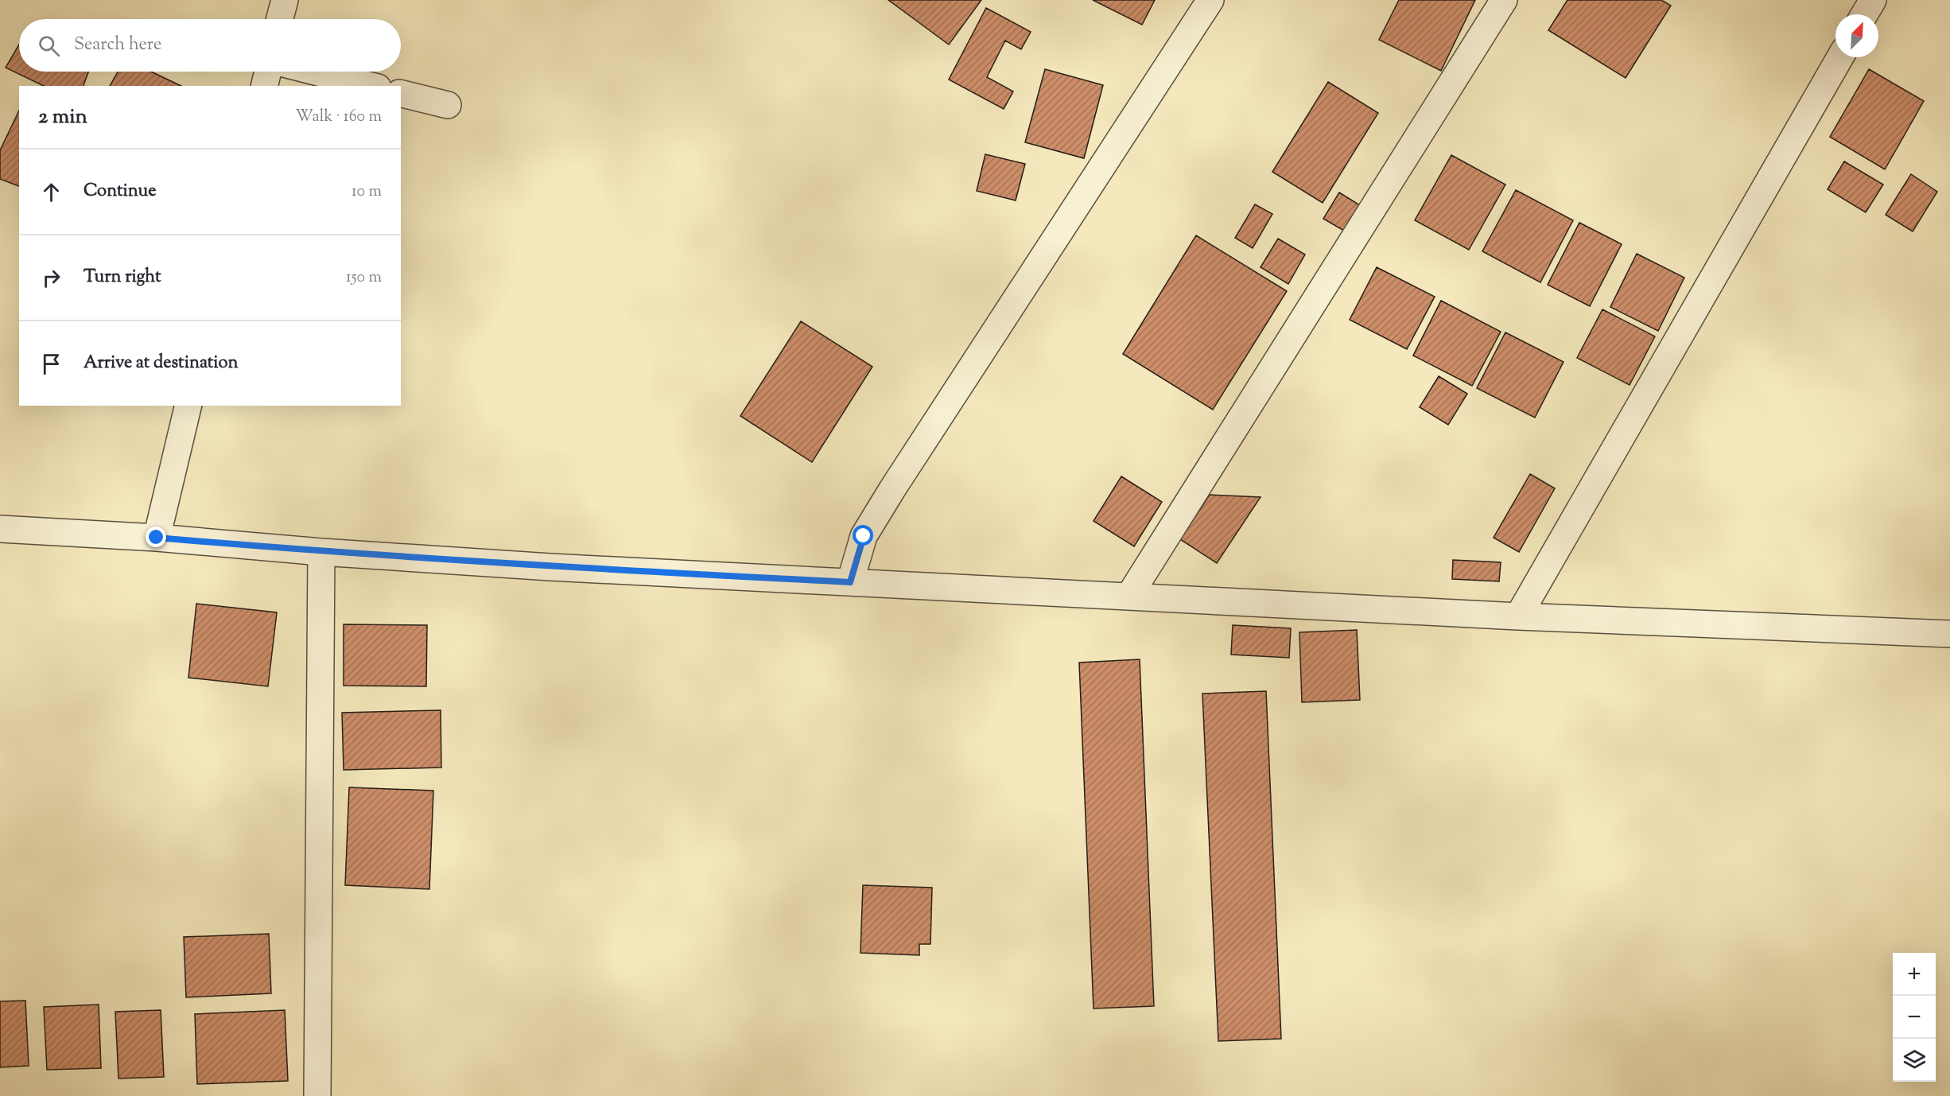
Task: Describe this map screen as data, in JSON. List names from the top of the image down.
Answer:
{
  "north": "top right",
  "page": {
    "search": "Search here",
    "heading": ["2 min", "Walk · 160 m"],
    "list": [
      ["Continue", "10 m"],
      ["Turn right", "150 m"],
      "Arrive at destination"
    ],
    "map_buttons": ["+", "−"]
  }
}
